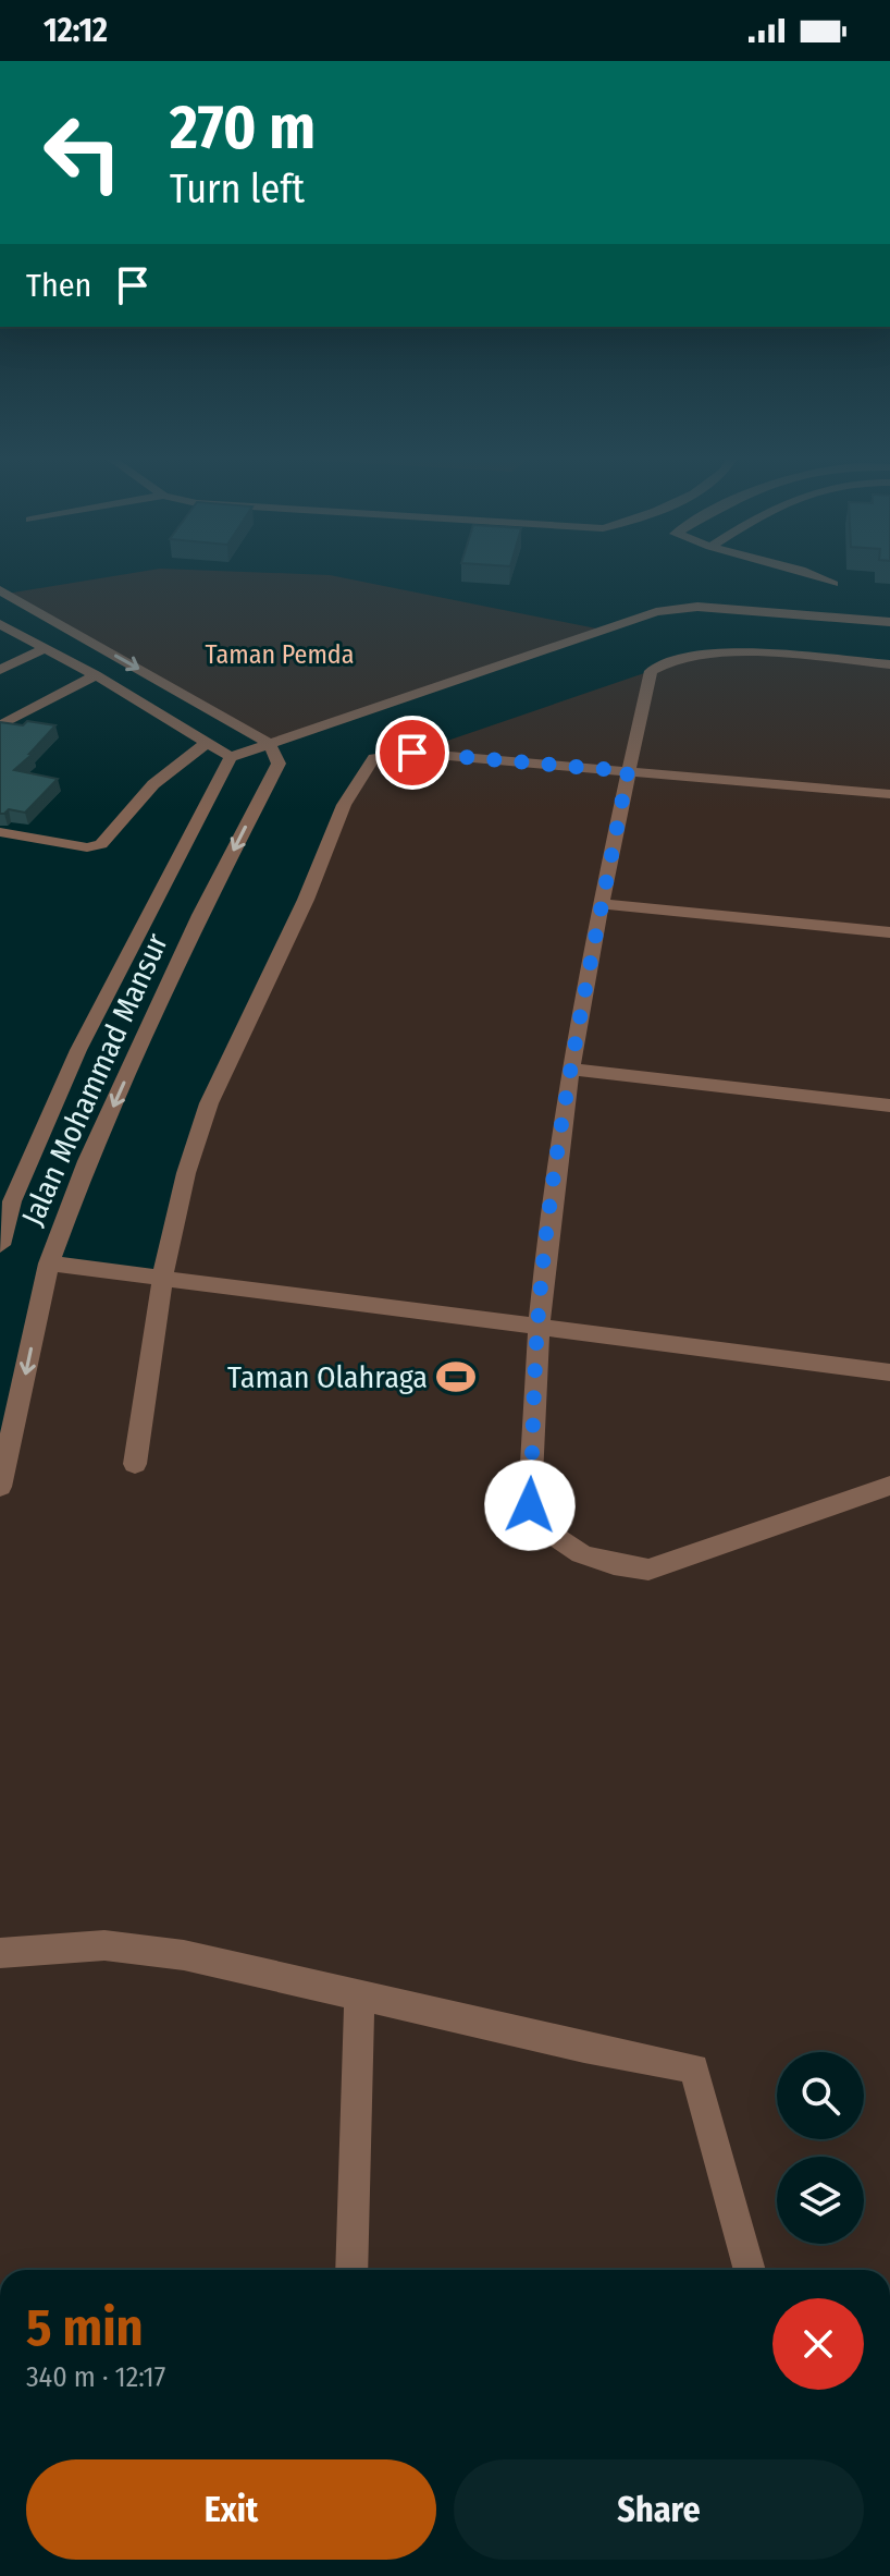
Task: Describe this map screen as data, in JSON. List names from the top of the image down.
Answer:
{
  "streets": {
    "street": ["Jalan Mohammad Mansur"]
  },
  "parks": ["Taman Pemda"],
  "places": {
    "sports": ["Taman Olahraga"]
  },
  "page": {
    "status": "12:12",
    "turn": ["270 m", "Turn left"],
    "then": "Then",
    "heading": ["5 min", "340 m · 12:17"],
    "buttons": ["Exit", "Share"]
  }
}
